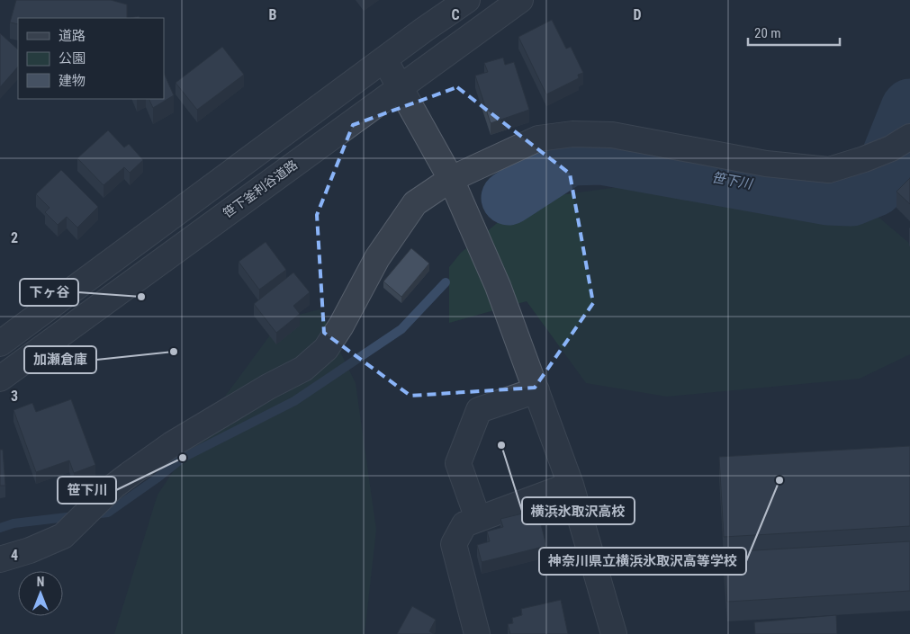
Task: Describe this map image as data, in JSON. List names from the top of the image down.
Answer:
{
  "streets": {
    "street": ["笹下釜利谷道路"]
  },
  "water": ["笹下川"],
  "places": [
    "下ヶ谷",
    "加瀬倉庫",
    "横浜氷取沢高校",
    "笹下川",
    "神奈川県立横浜氷取沢高等学校"
  ],
  "legend": ["道路", "公園", "建物"],
  "scale_bar": "20 m",
  "north": "top",
  "grid": {
    "columns": ["B", "C", "D"],
    "rows": ["2", "3", "4"]
  }
}
